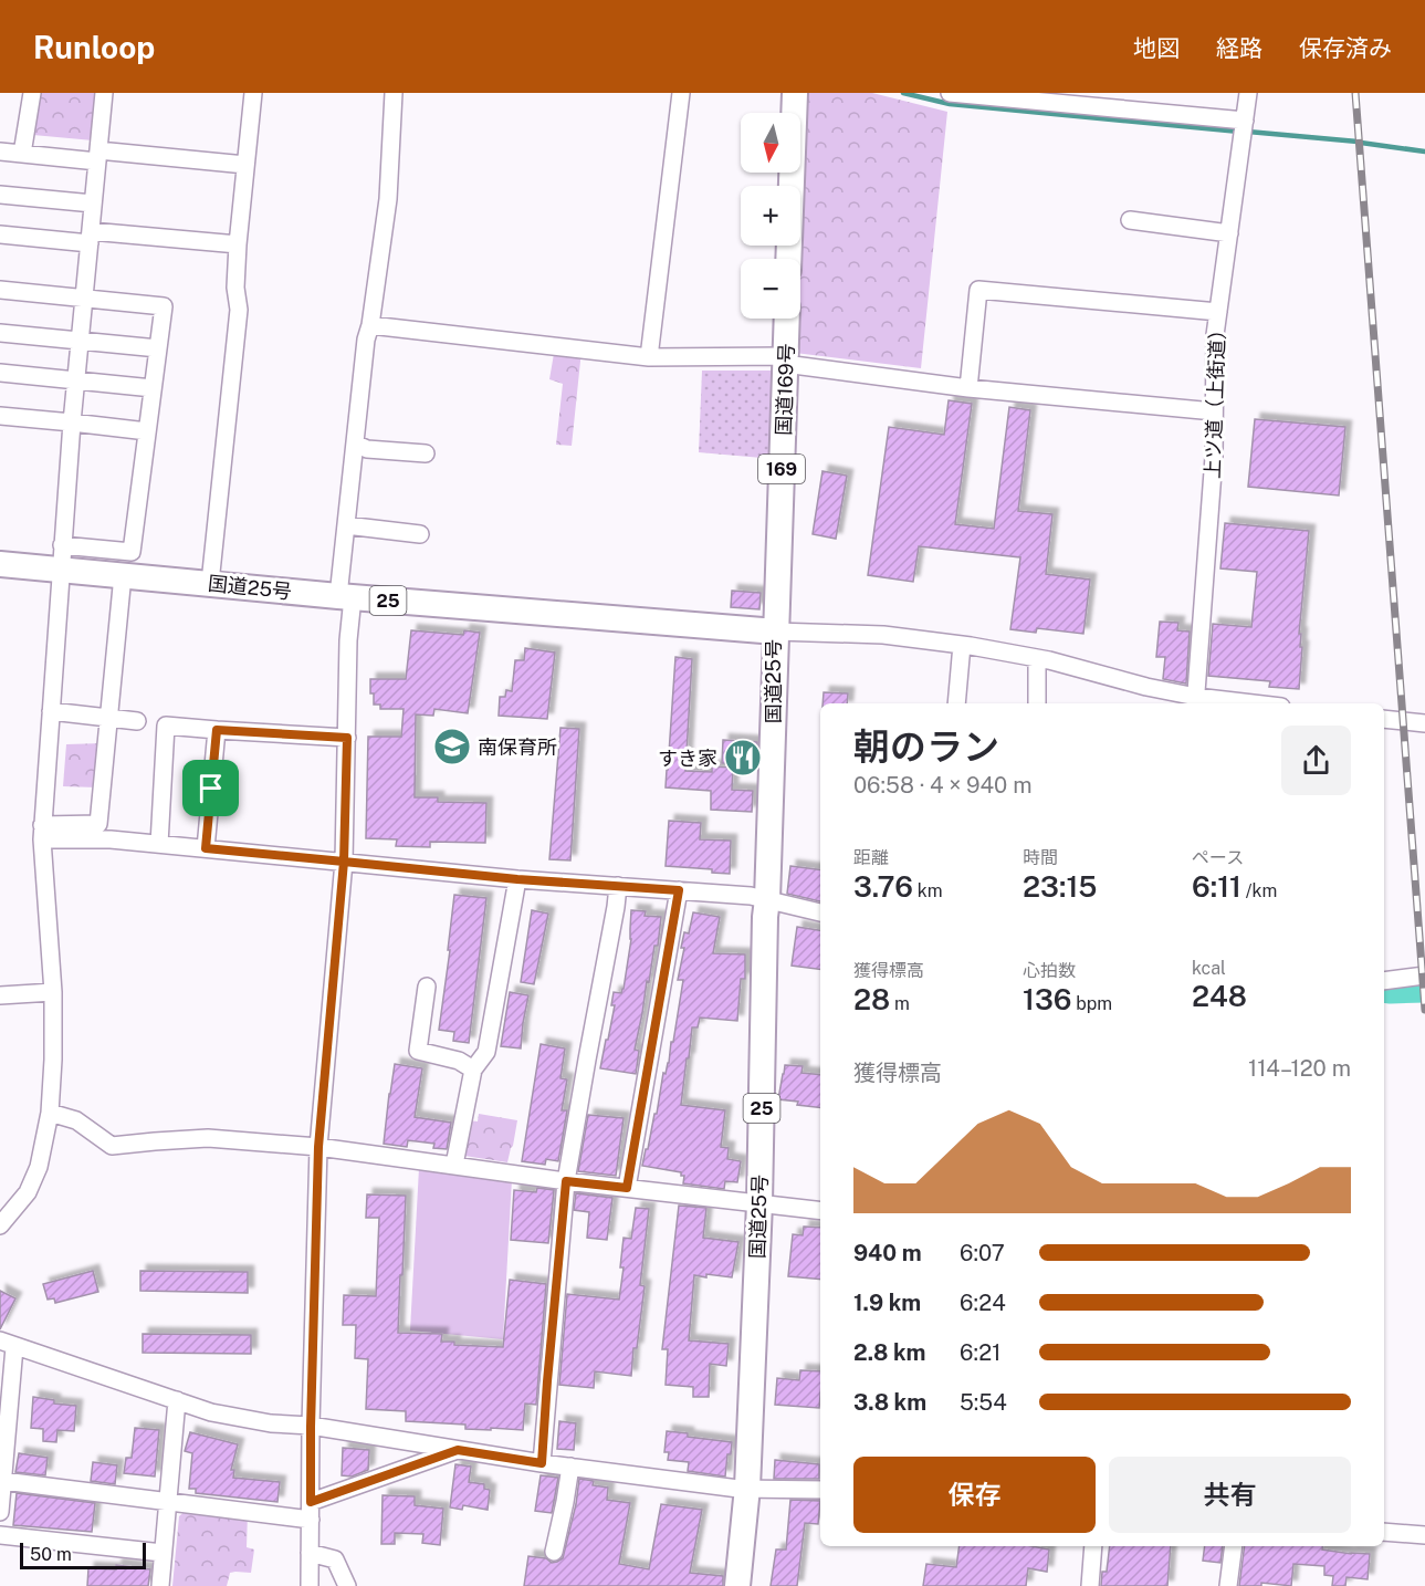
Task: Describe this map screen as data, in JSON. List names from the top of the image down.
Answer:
{
  "streets": {
    "highway": [
      "国道169号",
      "169",
      "国道25号",
      "25"
    ],
    "street": ["上ツ道（上街道）"]
  },
  "crossings": [
    ["国道169号", "国道25号"]
  ],
  "places": {
    "school or university": ["南保育所"],
    "restaurant": ["すき家"]
  },
  "scale_bar": "50 m",
  "north": "bottom",
  "page": {
    "header": "Runloop",
    "nav": ["地図", "経路", "保存済み"],
    "map_buttons": ["+", "−"],
    "heading": ["朝のラン", "06:58 · 4 × 940 m"],
    "stats": [
      ["距離", "3.76 km"],
      ["時間", "23:15"],
      ["ペース", "6:11 /km"],
      ["獲得標高", "28 m"],
      ["心拍数", "136 bpm"],
      ["kcal", "248"]
    ],
    "chart": ["獲得標高", "114–120 m"],
    "list": [
      {
        "name": "940 m",
        "note": "6:07"
      },
      {
        "name": "1.9 km",
        "note": "6:24"
      },
      {
        "name": "2.8 km",
        "note": "6:21"
      },
      {
        "name": "3.8 km",
        "note": "5:54"
      }
    ],
    "buttons": ["保存", "共有"],
    "scale": "50 m"
  }
}
